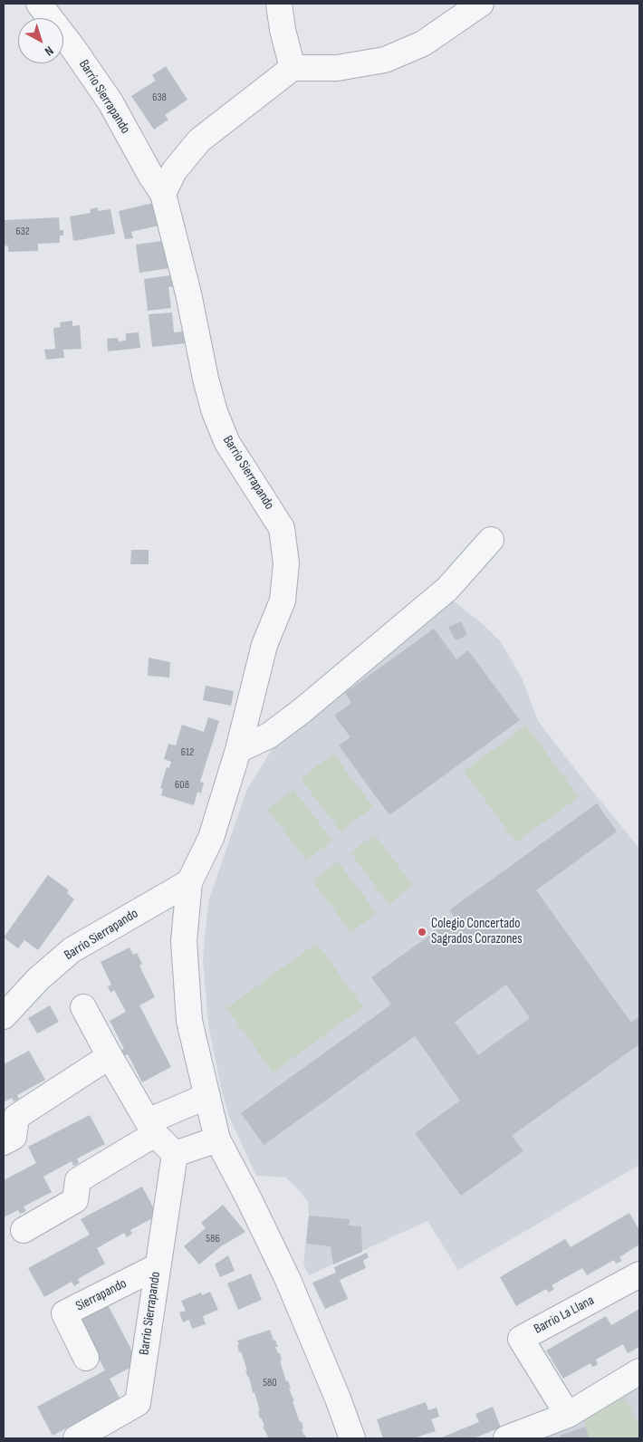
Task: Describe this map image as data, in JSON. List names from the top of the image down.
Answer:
{
  "streets": {
    "street": ["Barrio Sierrapando", "Sierrapando", "Barrio La Llana"]
  },
  "crossings": [
    ["Barrio Sierrapando", "Sierrapando"]
  ],
  "places": ["Colegio Concertado Sagrados Corazones"],
  "house_numbers": [
    "638",
    "632",
    "612",
    "608",
    "586",
    "580"
  ],
  "north": "bottom right"
}
